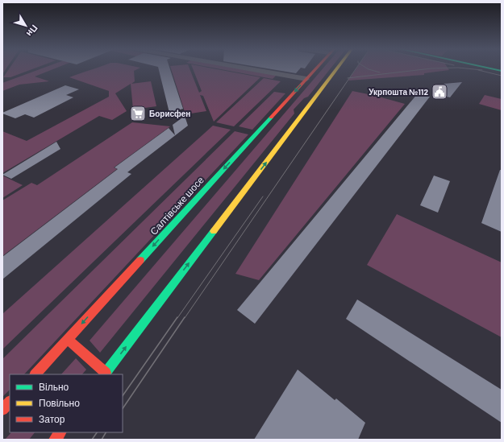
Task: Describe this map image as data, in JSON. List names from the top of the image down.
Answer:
{
  "streets": {
    "main road": ["Салтівське шосе"]
  },
  "places": {
    "public building": ["Укрпошта №112"],
    "supermarket": ["Борисфен"]
  },
  "legend": ["Вільно", "Повільно", "Затор"],
  "north": "bottom right"
}
